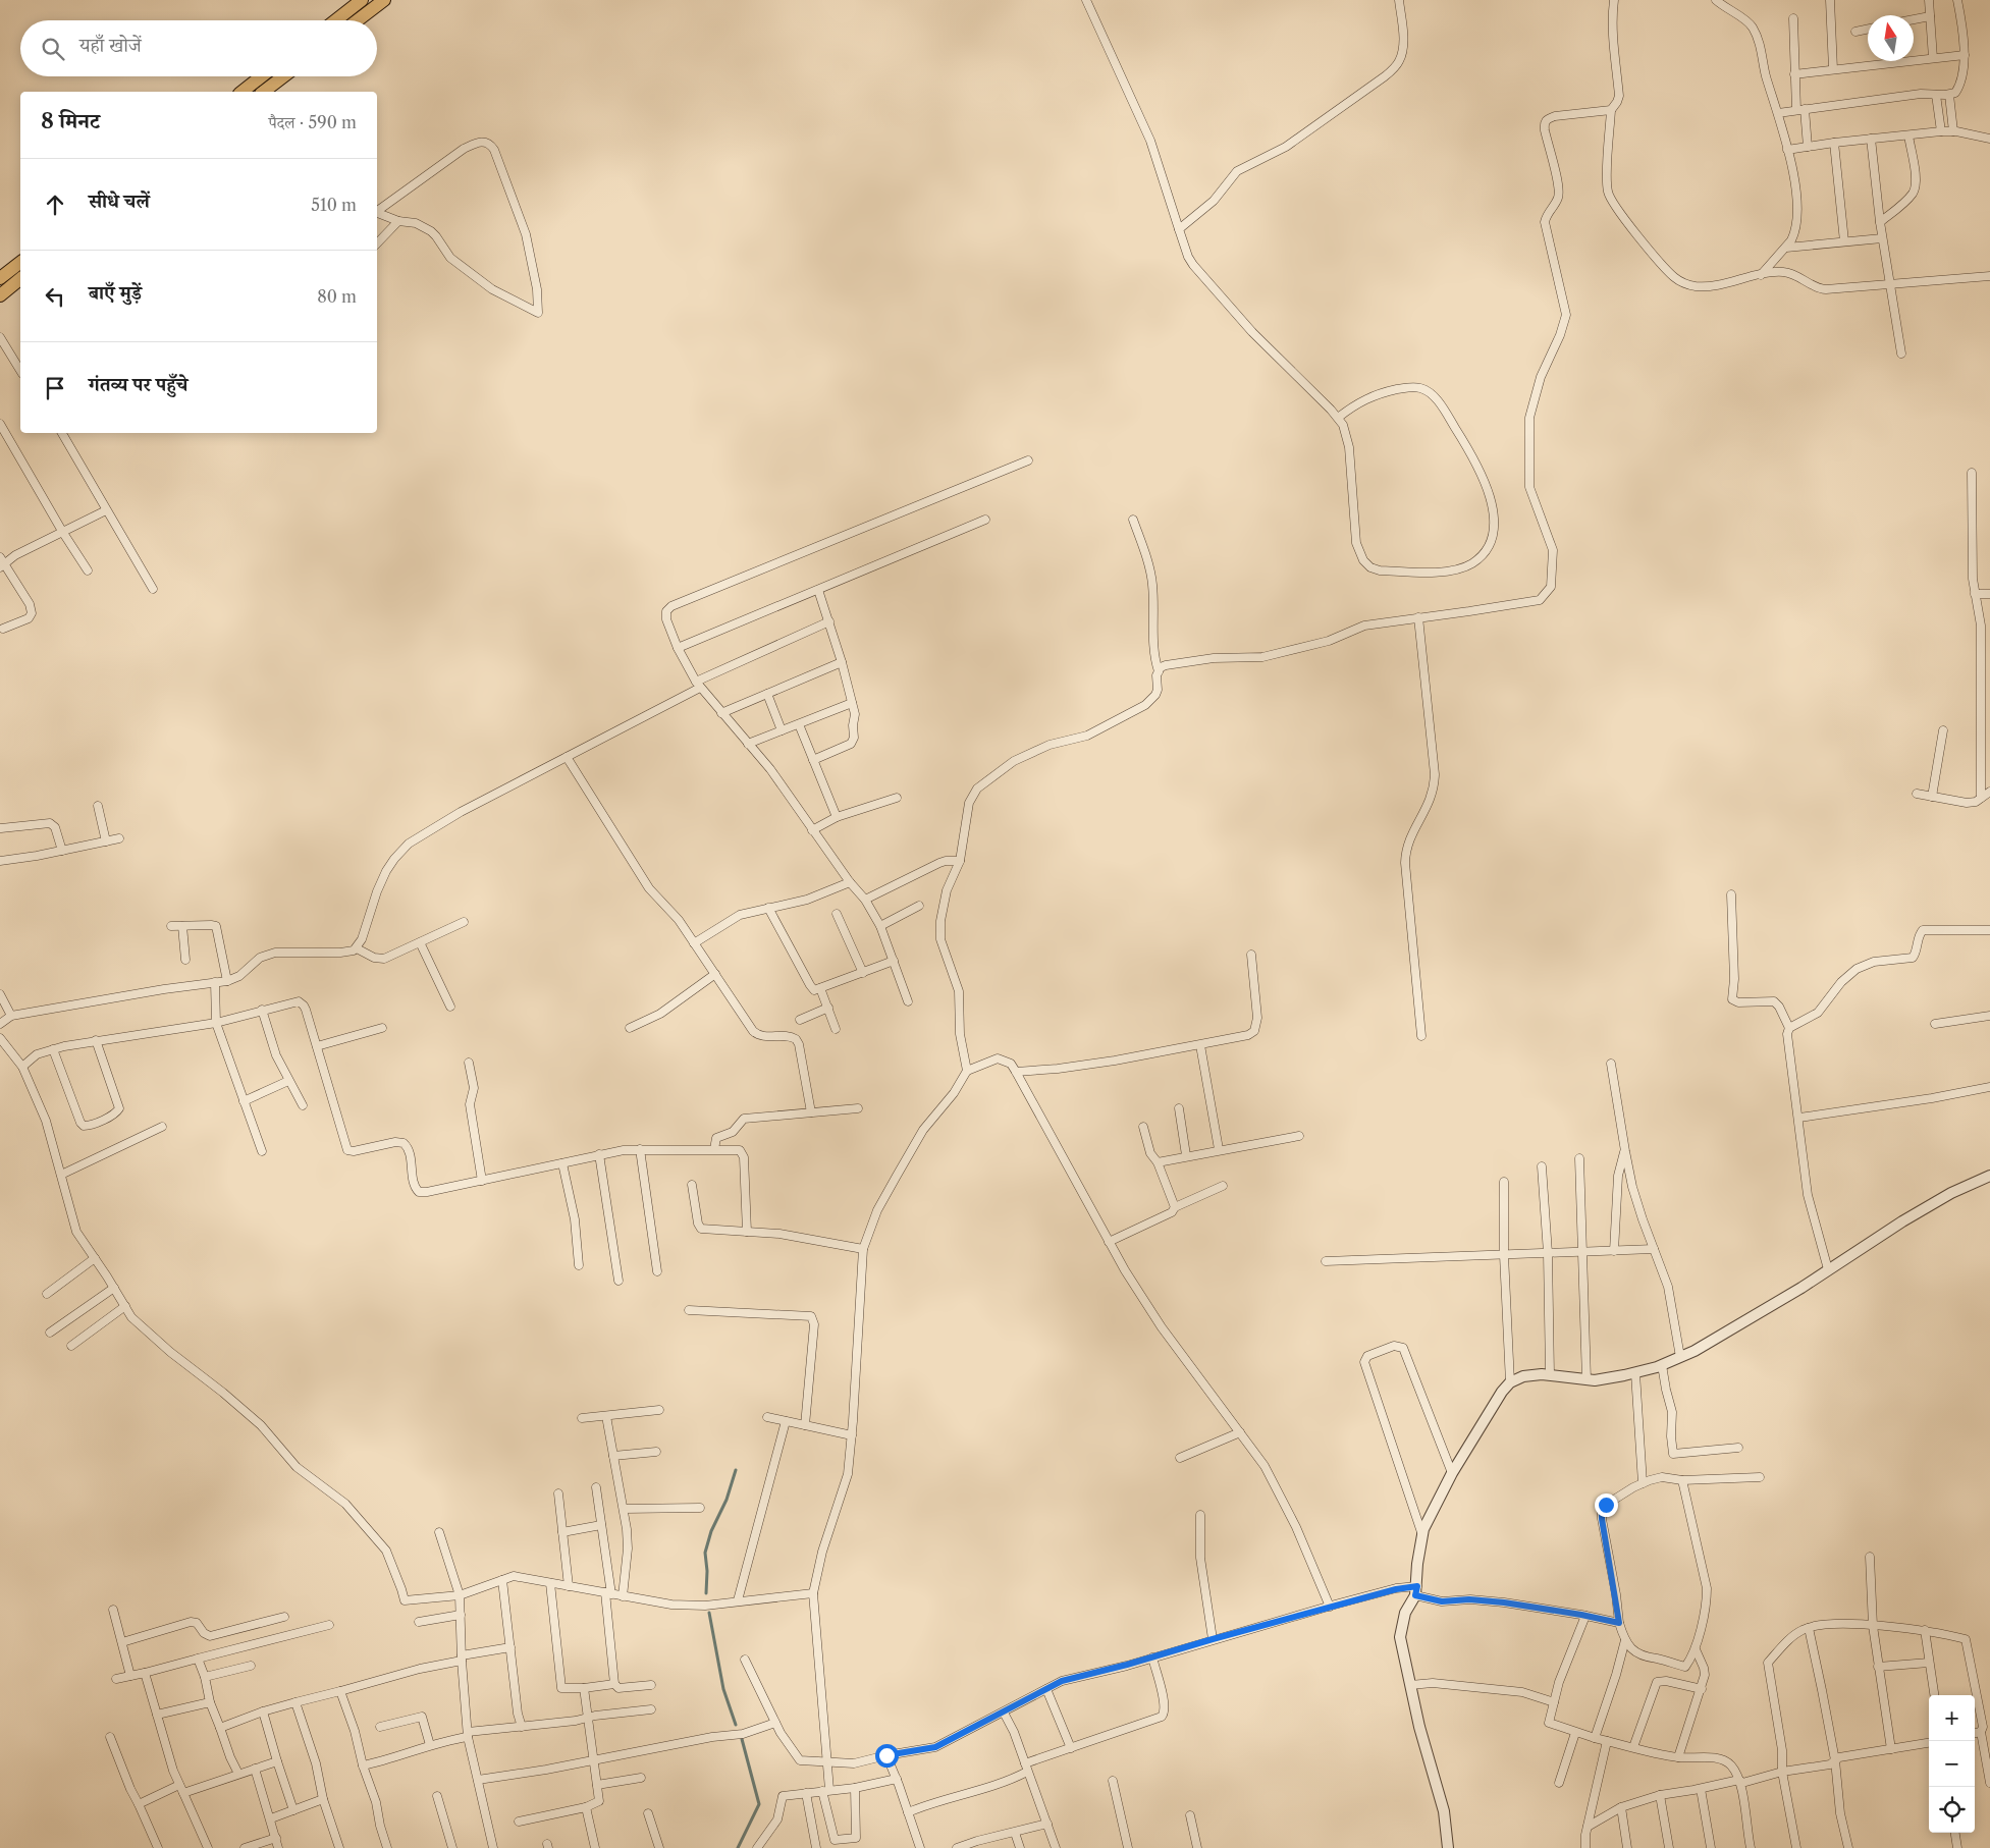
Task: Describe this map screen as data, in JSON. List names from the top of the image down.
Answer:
{
  "north": "top",
  "page": {
    "search": "यहाँ खोजें",
    "heading": ["8 मिनट", "पैदल · 590 m"],
    "list": [
      ["सीधे चलें", "510 m"],
      ["बाएँ मुड़ें", "80 m"],
      "गंतव्य पर पहुँचे"
    ],
    "map_buttons": ["+", "−"]
  }
}
